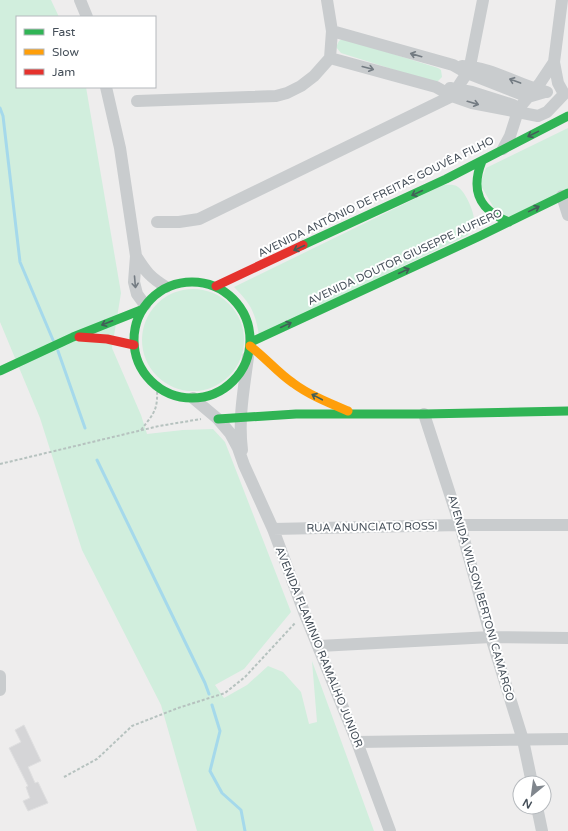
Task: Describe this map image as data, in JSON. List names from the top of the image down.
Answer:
{
  "streets": {
    "street": [
      "AVENIDA ANTÔNIO DE FREITAS GOUVÊA FILHO",
      "AVENIDA DOUTOR GIUSEPPE AUFIERO",
      "RUA ANUNCIATO ROSSI",
      "AVENIDA WILSON BERTONI CAMARGO",
      "AVENIDA FLAMINIO RAMALHO JUNIOR"
    ]
  },
  "crossings": [
    ["AVENIDA ANTÔNIO DE FREITAS GOUVÊA FILHO", "AVENIDA DOUTOR GIUSEPPE AUFIERO"],
    ["AVENIDA ANTÔNIO DE FREITAS GOUVÊA FILHO", "AVENIDA FLAMINIO RAMALHO JUNIOR"],
    ["AVENIDA DOUTOR GIUSEPPE AUFIERO", "AVENIDA FLAMINIO RAMALHO JUNIOR"],
    ["RUA ANUNCIATO ROSSI", "AVENIDA WILSON BERTONI CAMARGO"],
    ["RUA ANUNCIATO ROSSI", "AVENIDA FLAMINIO RAMALHO JUNIOR"]
  ],
  "one_way": ["AVENIDA DOUTOR GIUSEPPE AUFIERO"],
  "legend": ["Fast", "Slow", "Jam"],
  "north": "bottom left"
}
